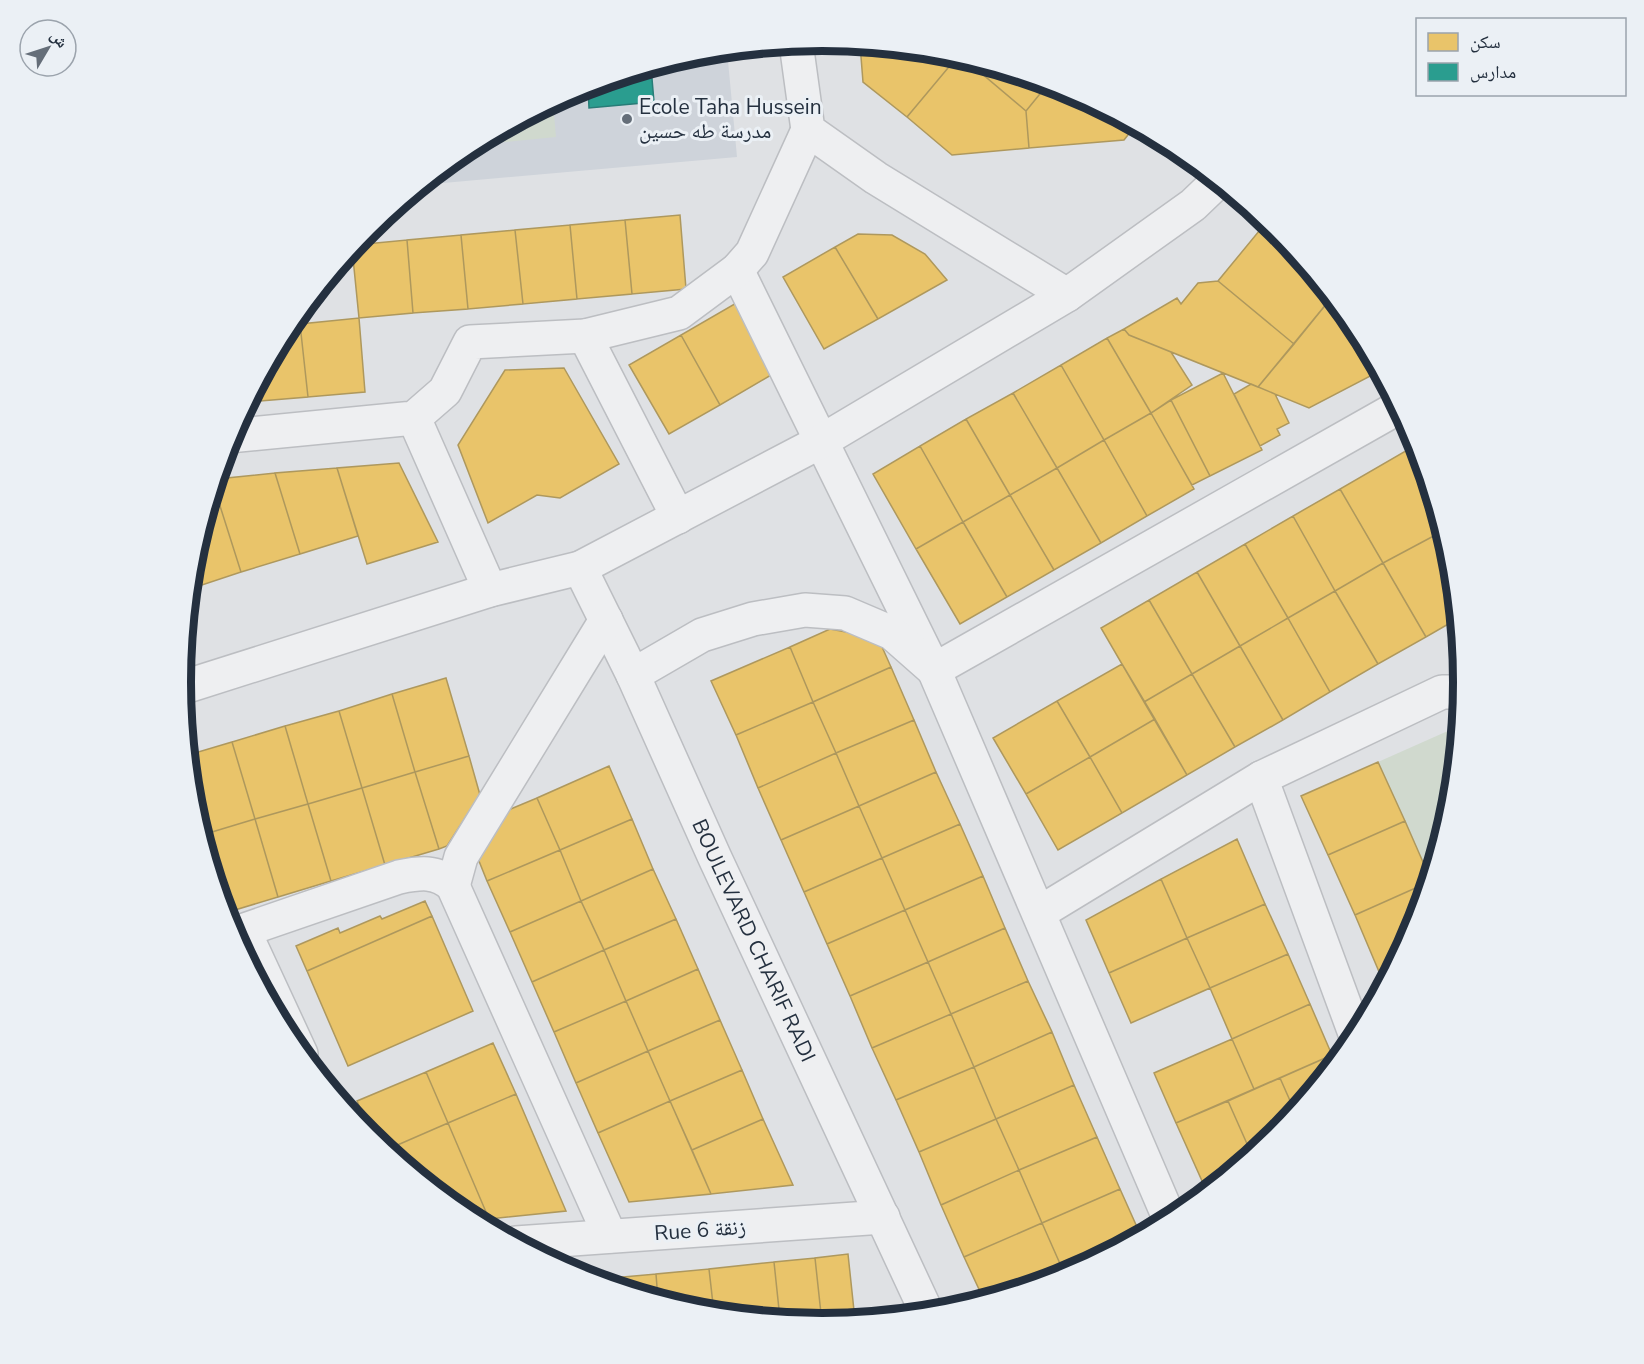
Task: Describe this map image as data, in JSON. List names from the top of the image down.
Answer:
{
  "streets": {
    "street": ["BOULEVARD CHARIF RADI", "Rue 6 زنقة"]
  },
  "crossings": [
    ["BOULEVARD CHARIF RADI", "Rue 6 زنقة"]
  ],
  "places": ["Ecole Taha Hussein مدرسة طه حسين"],
  "legend": ["سكن", "مدارس"],
  "north": "top right"
}
